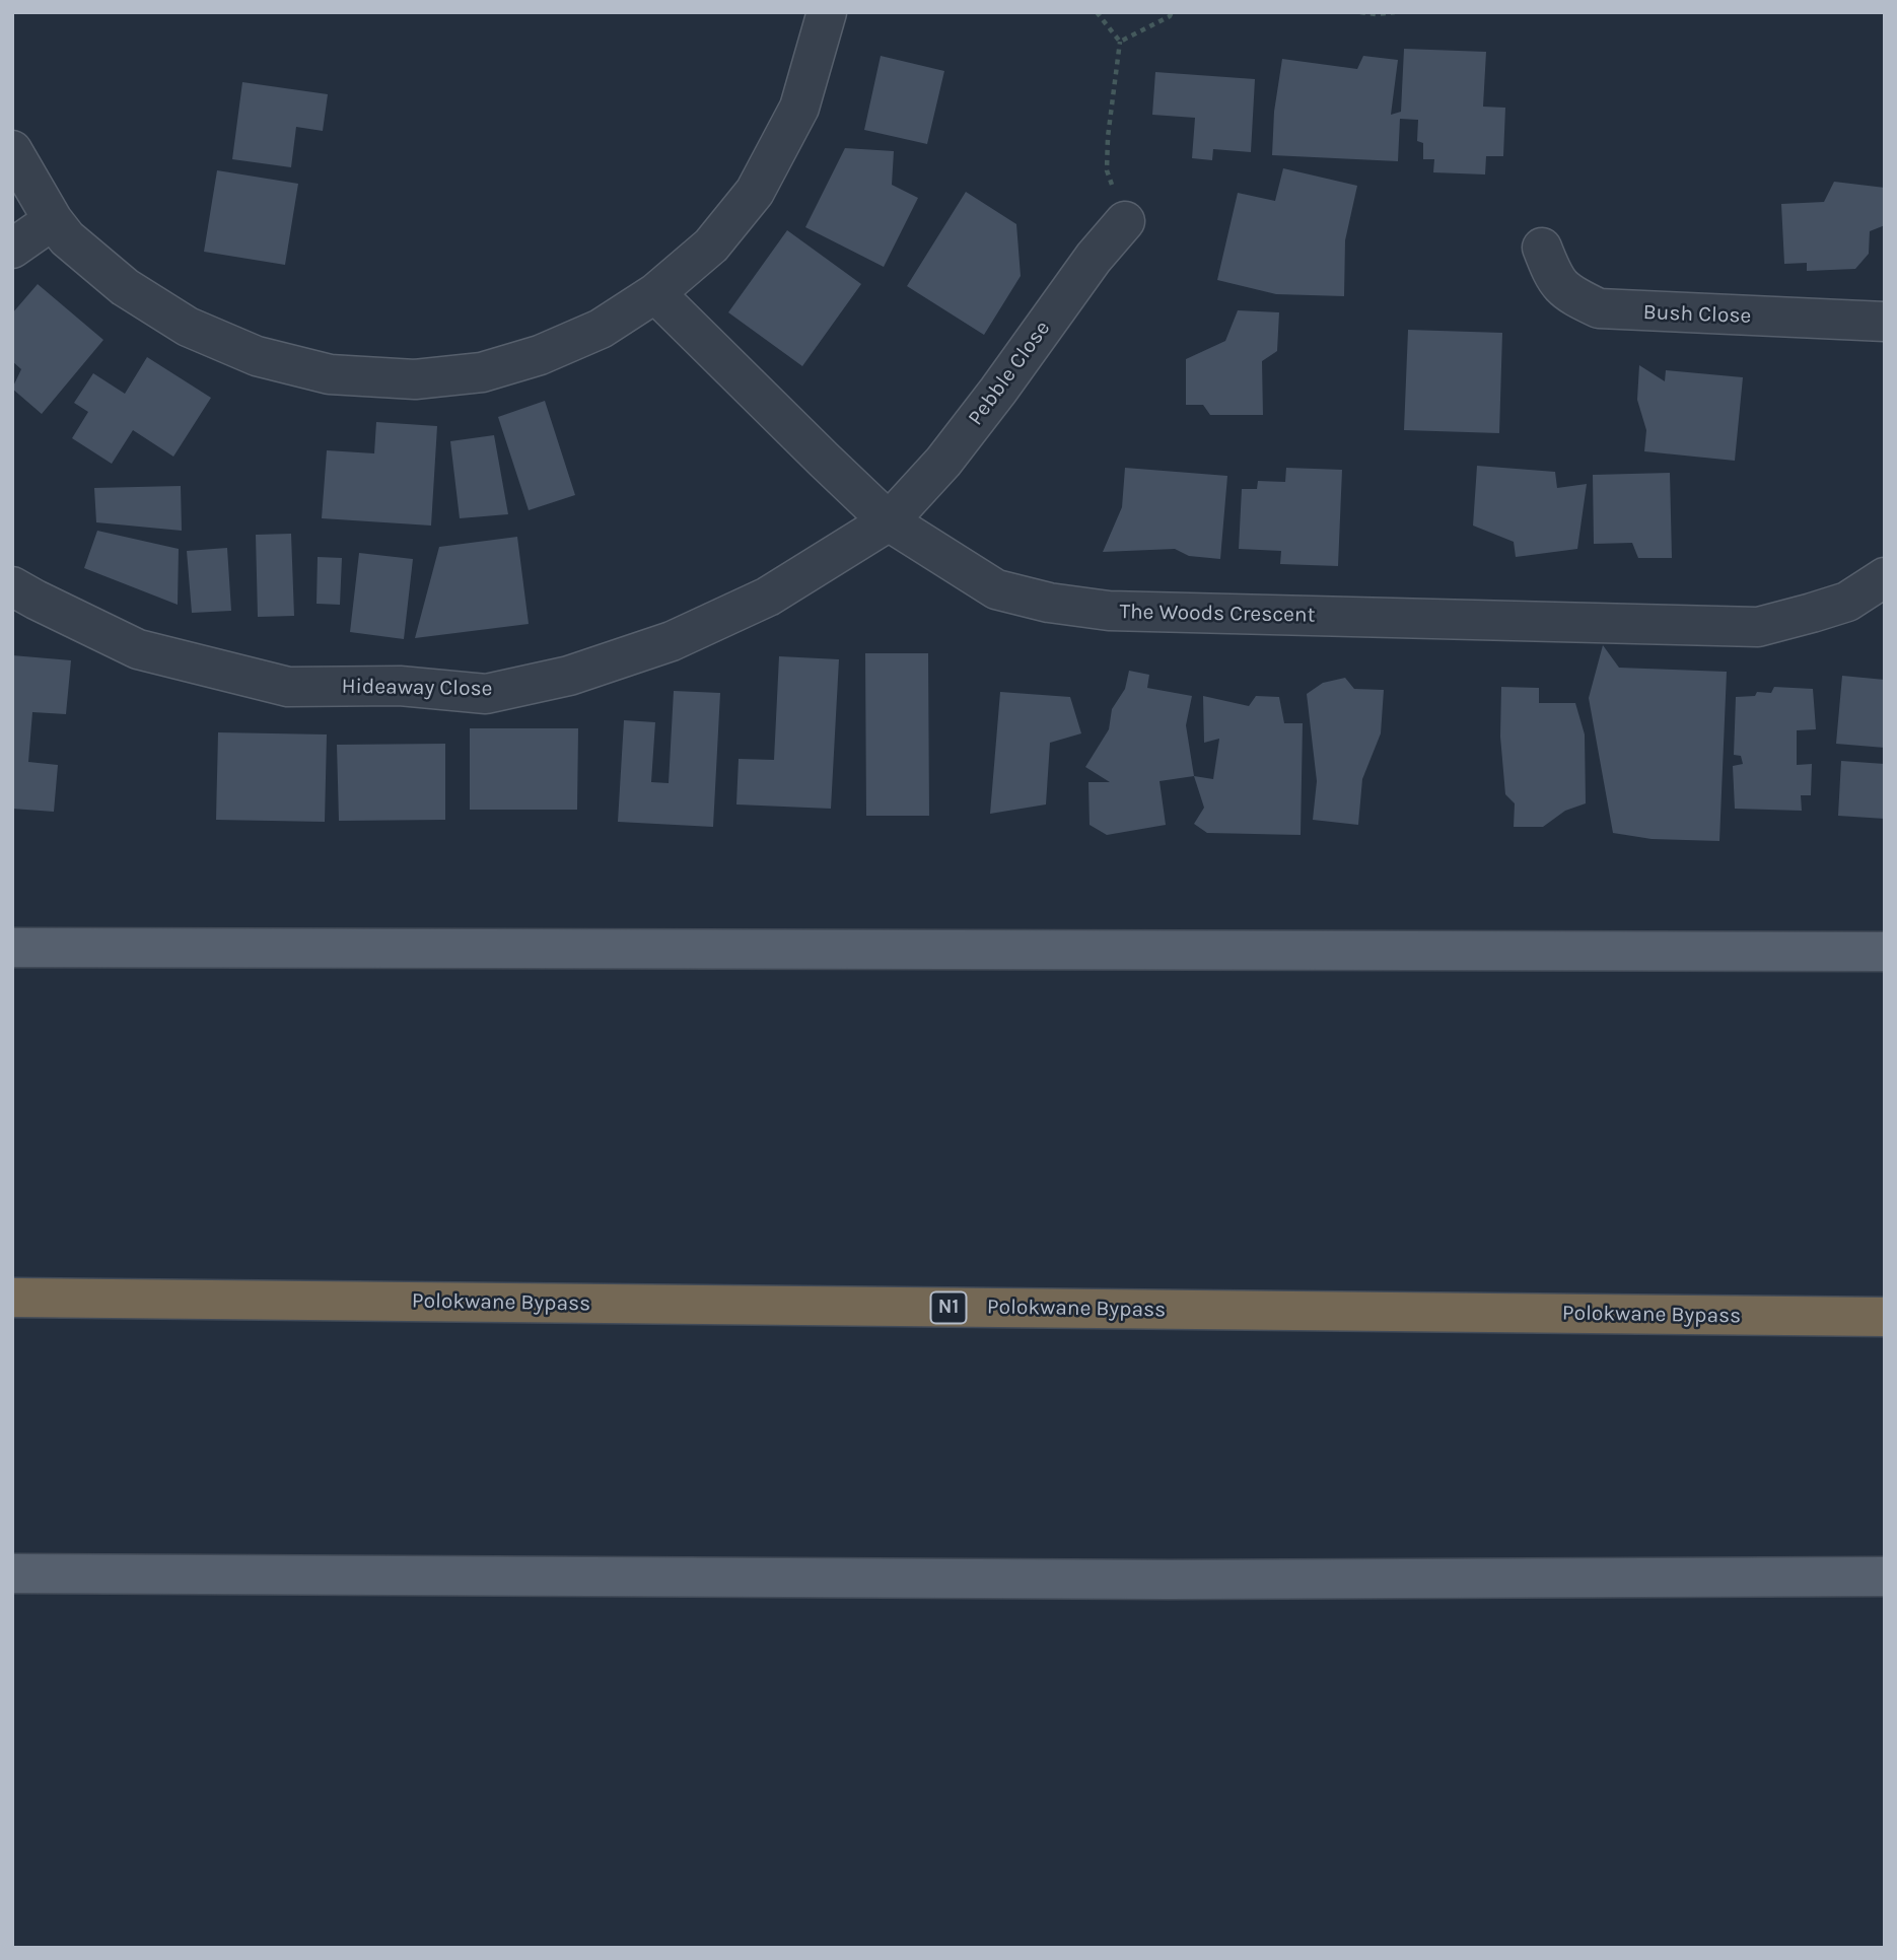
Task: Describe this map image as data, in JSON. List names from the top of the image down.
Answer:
{
  "streets": {
    "highway": ["Polokwane Bypass", "N1"],
    "street": [
      "Bush Close",
      "Pebble Close",
      "The Woods Crescent",
      "Hideaway Close"
    ]
  },
  "crossings": [
    ["Pebble Close", "The Woods Crescent"],
    ["Pebble Close", "Hideaway Close"],
    ["The Woods Crescent", "Hideaway Close"]
  ]
}
